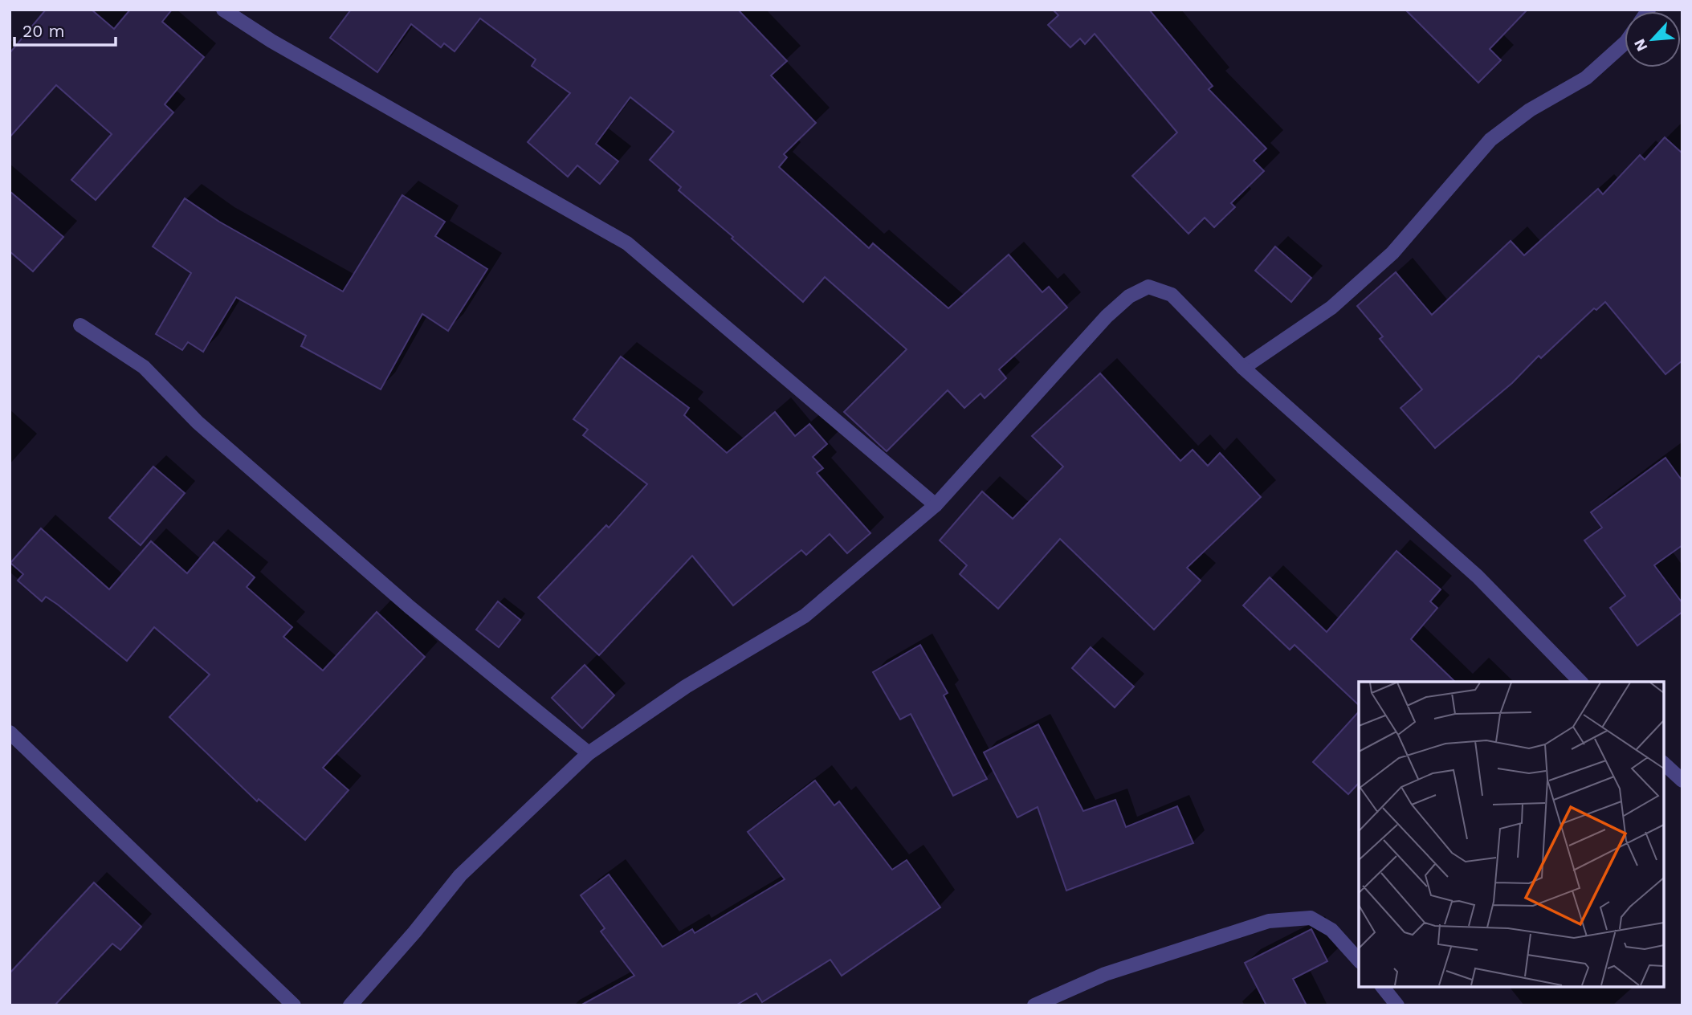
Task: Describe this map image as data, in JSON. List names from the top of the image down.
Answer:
{
  "scale_bar": "20 m",
  "north": "bottom left"
}
